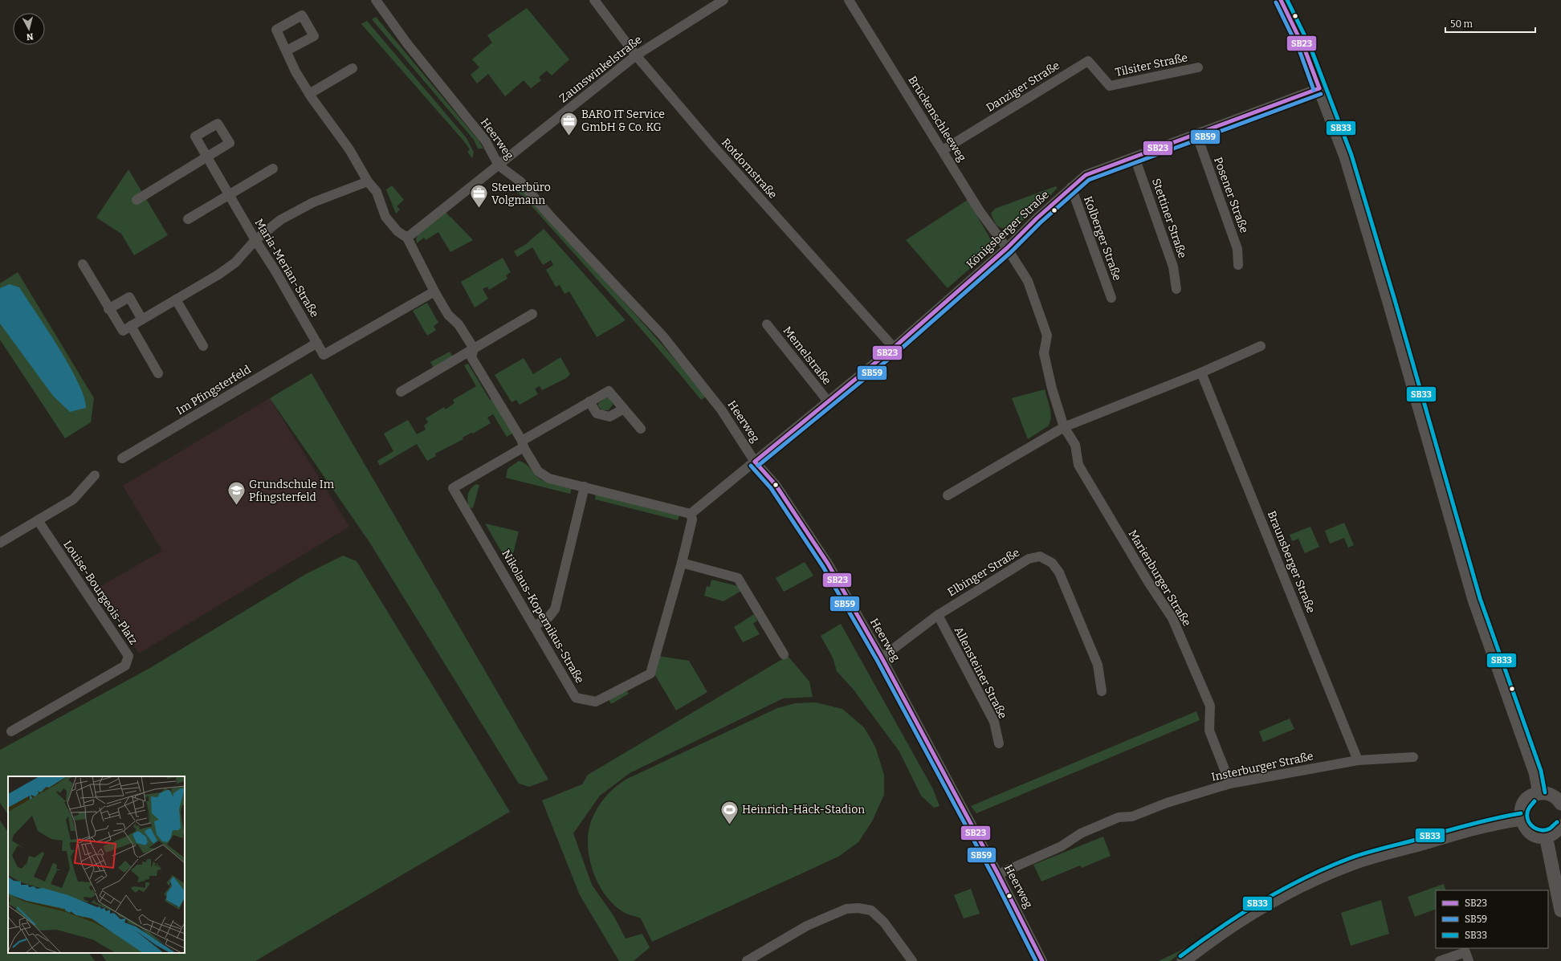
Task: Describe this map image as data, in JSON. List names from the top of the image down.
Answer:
{
  "streets": {
    "street": [
      "Tilsiter Straße",
      "Zaunswinkelstraße",
      "Danziger Straße",
      "Brückenschleeweg",
      "Heerweg",
      "Rotdornstraße",
      "Posener Straße",
      "Stettiner Straße",
      "Königsberger Straße",
      "Kolberger Straße",
      "Maria-Merian-Straße",
      "Memelstraße",
      "Im Pfingsterfeld",
      "Braunsberger Straße",
      "Elbinger Straße",
      "Marienburger Straße",
      "Louise-Bourgeois-Platz",
      "Nikolaus-Kopernikus-Straße",
      "Allensteiner Straße",
      "Insterburger Straße"
    ]
  },
  "crossings": [
    ["Tilsiter Straße", "Danziger Straße"],
    ["Zaunswinkelstraße", "Heerweg"],
    ["Zaunswinkelstraße", "Rotdornstraße"],
    ["Danziger Straße", "Brückenschleeweg"],
    ["Brückenschleeweg", "Königsberger Straße"],
    ["Brückenschleeweg", "Marienburger Straße"],
    ["Heerweg", "Königsberger Straße"],
    ["Heerweg", "Elbinger Straße"],
    ["Heerweg", "Insterburger Straße"],
    ["Rotdornstraße", "Königsberger Straße"],
    ["Posener Straße", "Königsberger Straße"],
    ["Stettiner Straße", "Königsberger Straße"],
    ["Königsberger Straße", "Kolberger Straße"],
    ["Königsberger Straße", "Memelstraße"],
    ["Königsberger Straße", "Marienburger Straße"],
    ["Königsberger Straße", "Nikolaus-Kopernikus-Straße"],
    ["Maria-Merian-Straße", "Im Pfingsterfeld"],
    ["Braunsberger Straße", "Insterburger Straße"],
    ["Elbinger Straße", "Allensteiner Straße"],
    ["Marienburger Straße", "Insterburger Straße"]
  ],
  "places": {
    "office": ["BARO IT Service GmbH & Co. KG", "Steuerbüro Volgmann"],
    "school or university": ["Grundschule Im Pfingsterfeld"],
    "sports": ["Heinrich-Häck-Stadion"]
  },
  "lines": ["transit line SB23", "transit line SB33", "transit line SB59"],
  "legend": ["SB23", "SB59", "SB33"],
  "scale_bar": "50 m",
  "north": "bottom"
}
